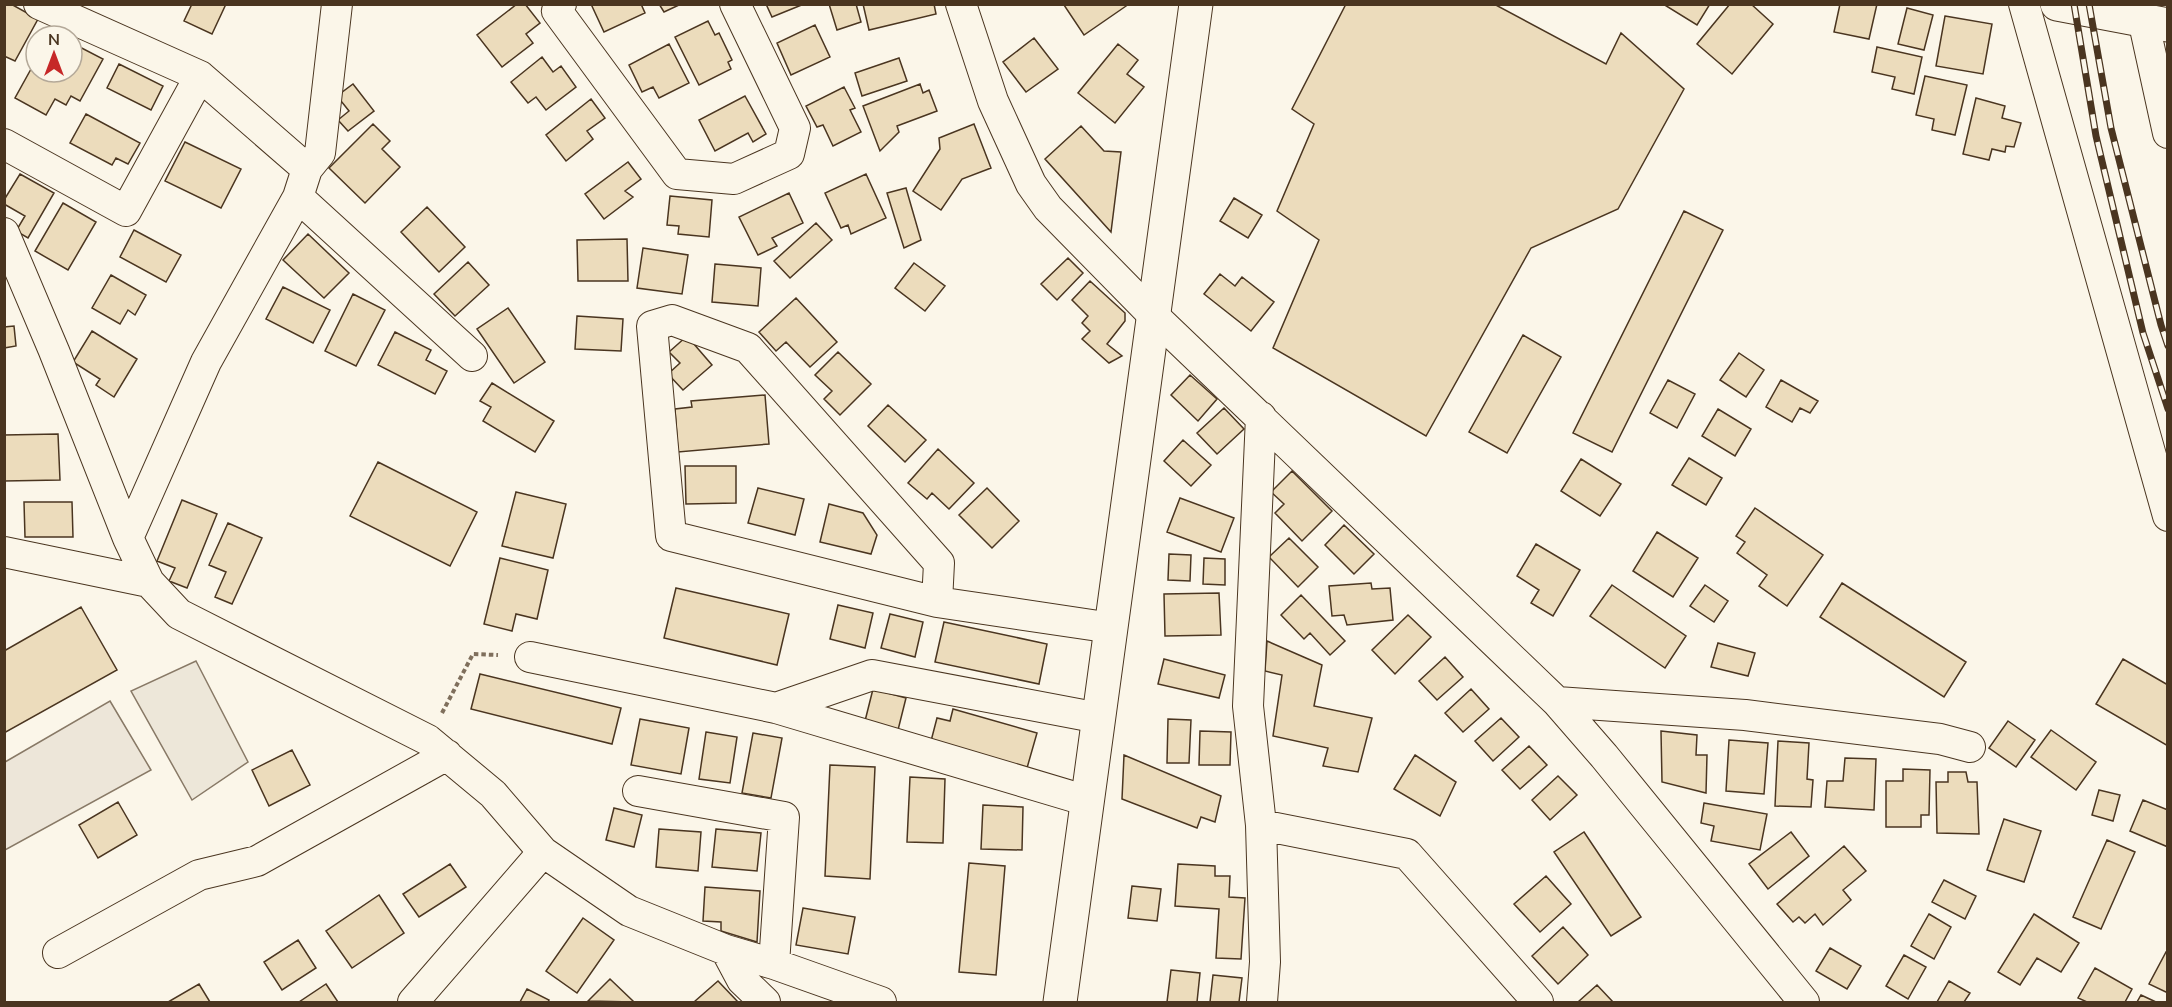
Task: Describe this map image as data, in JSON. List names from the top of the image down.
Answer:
{
  "north": "top"
}
